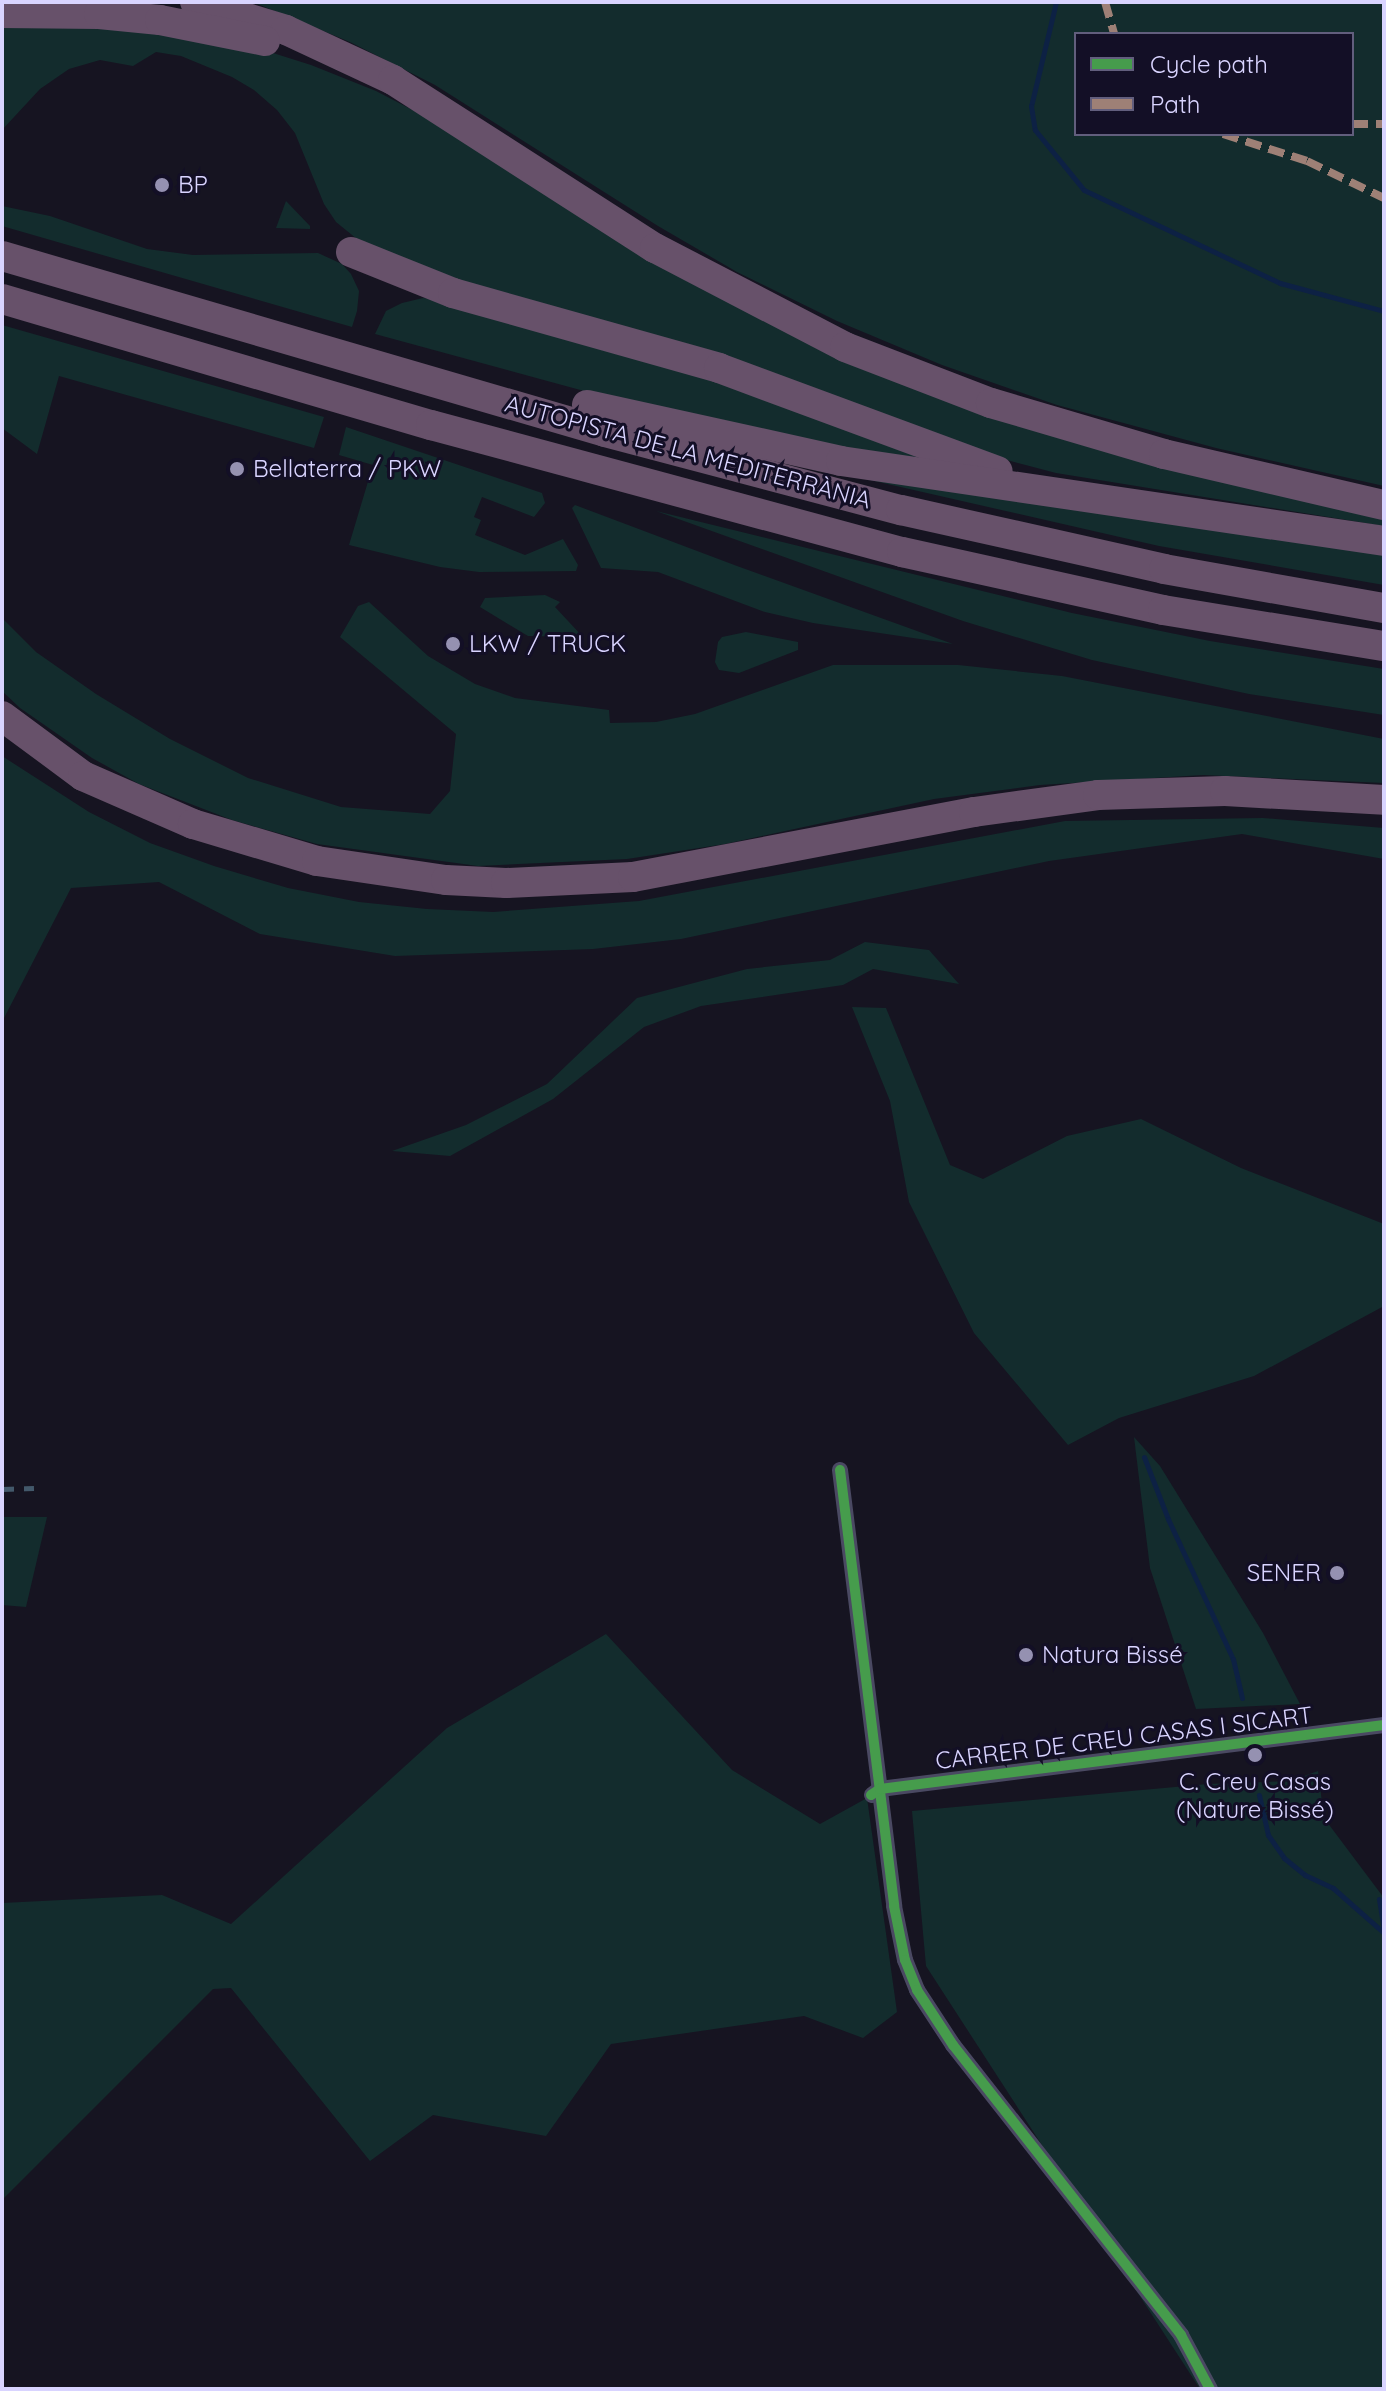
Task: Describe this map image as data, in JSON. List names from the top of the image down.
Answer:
{
  "streets": {
    "highway": ["AUTOPISTA DE LA MEDITERRÀNIA"],
    "street": ["CARRER DE CREU CASAS I SICART"]
  },
  "places": [
    "BP",
    "Bellaterra / PKW",
    "LKW / TRUCK",
    "SENER",
    "Natura Bissé",
    "C. Creu Casas (Nature Bissé)"
  ],
  "legend": ["Cycle path", "Path"]
}
